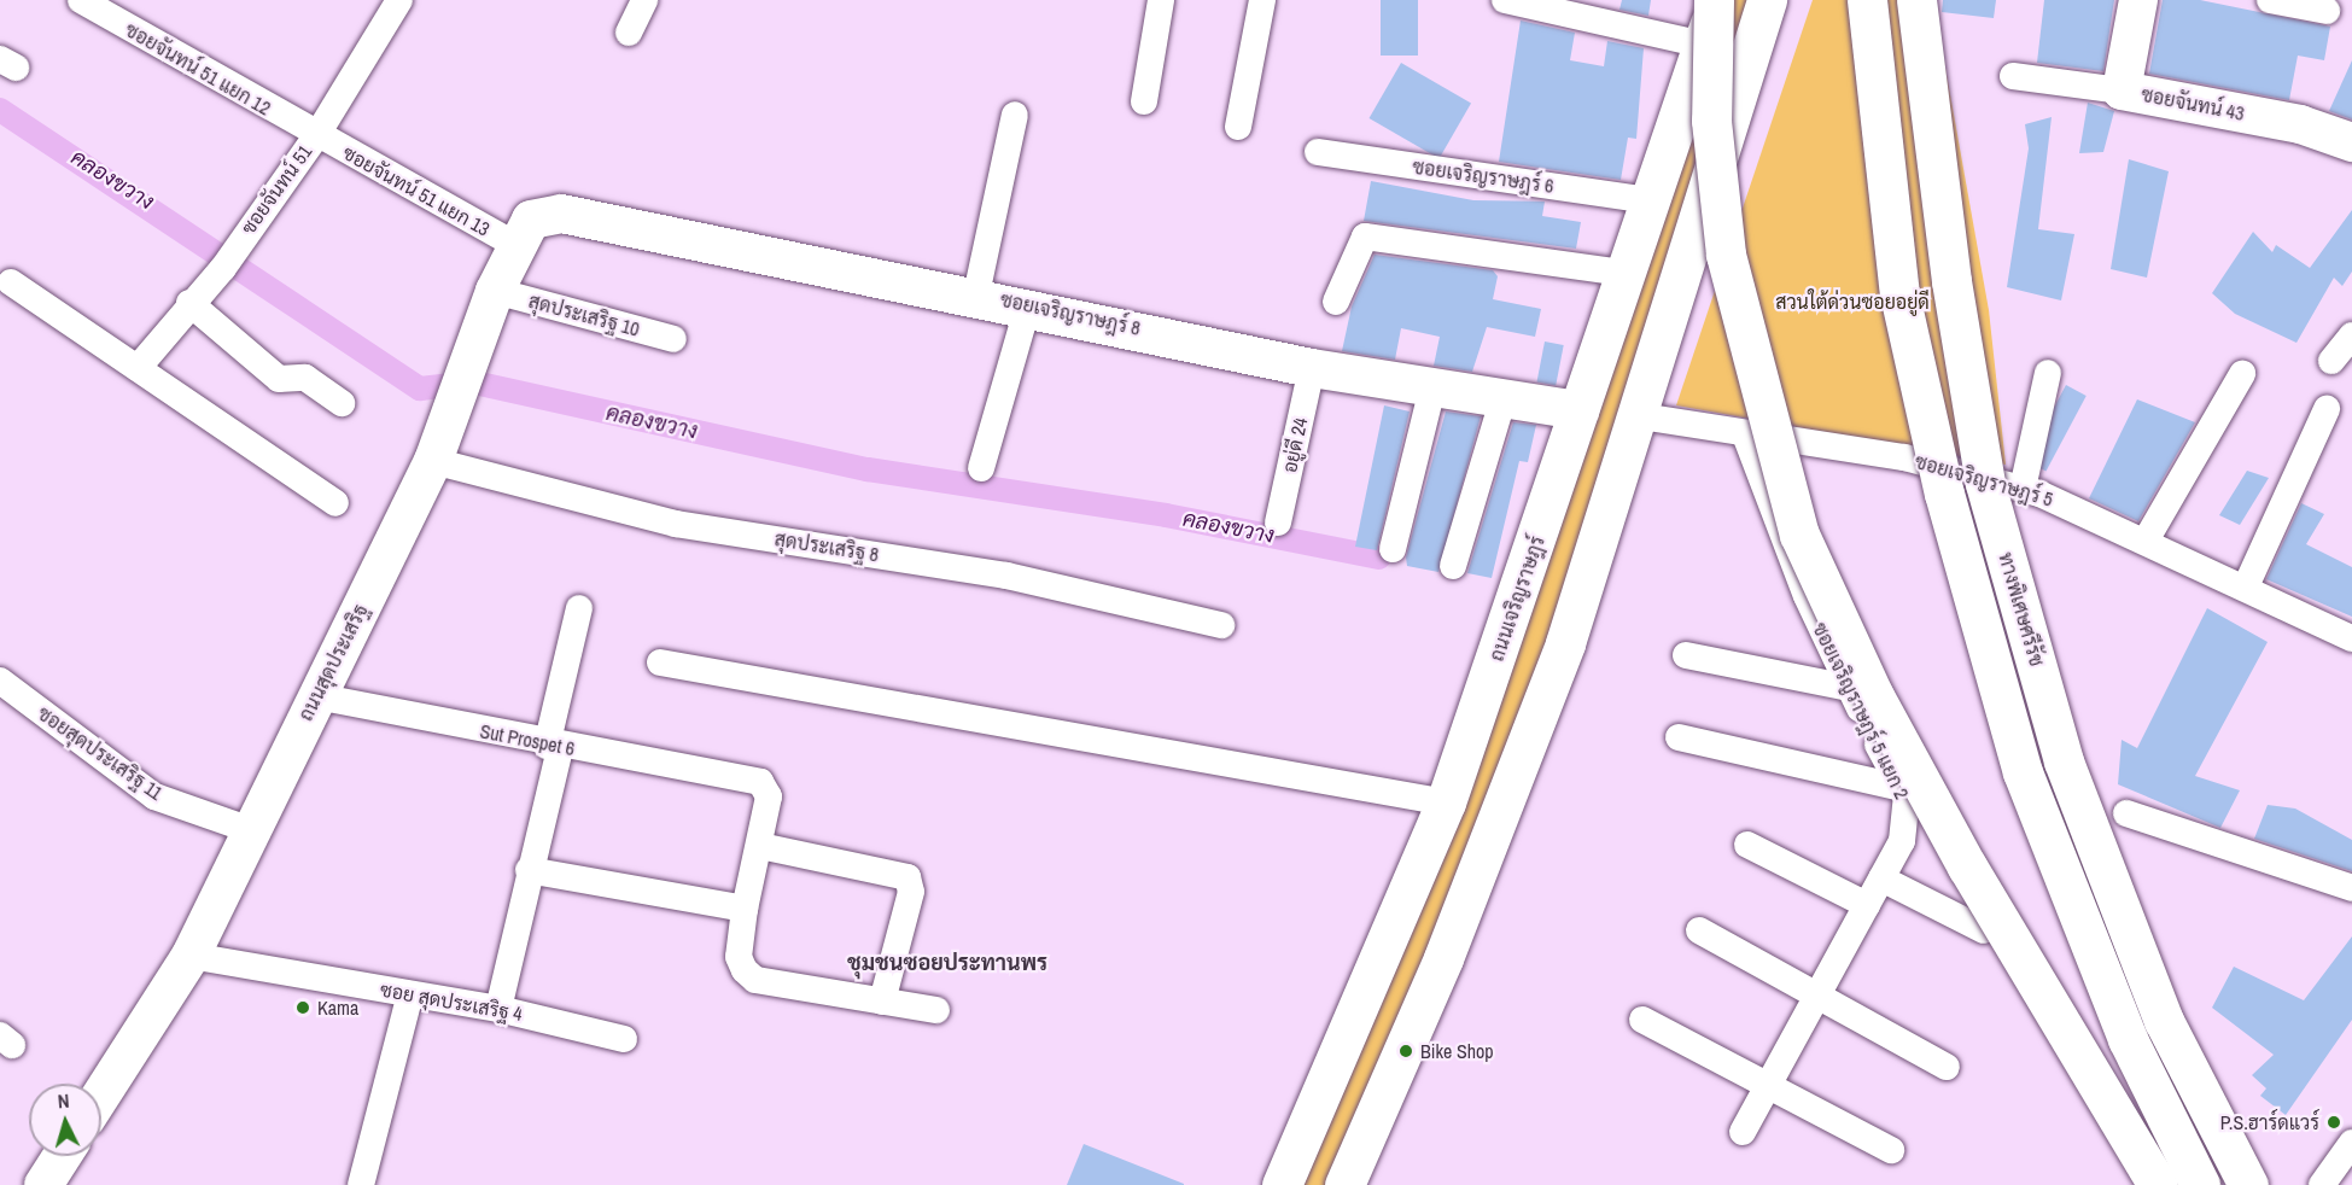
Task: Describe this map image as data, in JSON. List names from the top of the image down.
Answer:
{
  "streets": {
    "main road": ["ถนนเจริญราษฎร์", "ทางพิเศษศรีรัช"],
    "street": [
      "ซอยจันทน์ 51 แยก 12",
      "ซอยจันทน์ 43",
      "ซอยเจริญราษฎร์ 6",
      "ซอยจันทน์ 51",
      "ซอยจันทน์ 51 แยก 13",
      "ซอยเจริญราษฎร์ 8",
      "สุดประเสริฐ 10",
      "อยู่ดี 24",
      "ซอยเจริญราษฎร์ 5",
      "สุดประเสริฐ 8",
      "ถนนสุดประเสริฐ",
      "ซอยเจริญราษฎร์ 5 แยก 2",
      "Sut Prospet 6",
      "ซอยสุดประเสริฐ 11",
      "ซอย สุดประเสริฐ 4"
    ]
  },
  "crossings": [
    ["ซอยจันทน์ 51 แยก 12", "ซอยจันทน์ 51"],
    ["ซอยจันทน์ 51 แยก 12", "ซอยจันทน์ 51 แยก 13"],
    ["ซอยเจริญราษฎร์ 6", "ถนนเจริญราษฎร์"],
    ["ซอยจันทน์ 51", "ซอยจันทน์ 51 แยก 13"],
    ["ซอยจันทน์ 51 แยก 13", "ถนนสุดประเสริฐ"],
    ["ซอยเจริญราษฎร์ 8", "อยู่ดี 24"],
    ["ซอยเจริญราษฎร์ 8", "ถนนเจริญราษฎร์"],
    ["ซอยเจริญราษฎร์ 8", "ถนนสุดประเสริฐ"],
    ["สุดประเสริฐ 10", "ถนนสุดประเสริฐ"],
    ["ซอยเจริญราษฎร์ 5", "ซอยเจริญราษฎร์ 5 แยก 2"],
    ["สุดประเสริฐ 8", "ถนนสุดประเสริฐ"],
    ["ถนนสุดประเสริฐ", "Sut Prospet 6"],
    ["ถนนสุดประเสริฐ", "ซอยสุดประเสริฐ 11"],
    ["ถนนสุดประเสริฐ", "ซอย สุดประเสริฐ 4"]
  ],
  "districts": ["ชุมชนซอยประทานพร"],
  "water": ["คลองขวาง"],
  "parks": ["สวนใต้ด่วนซอยอยู่ดี"],
  "places": ["Kama", "Bike Shop", "P.S.ฮาร์ดแวร์"],
  "north": "top"
}
